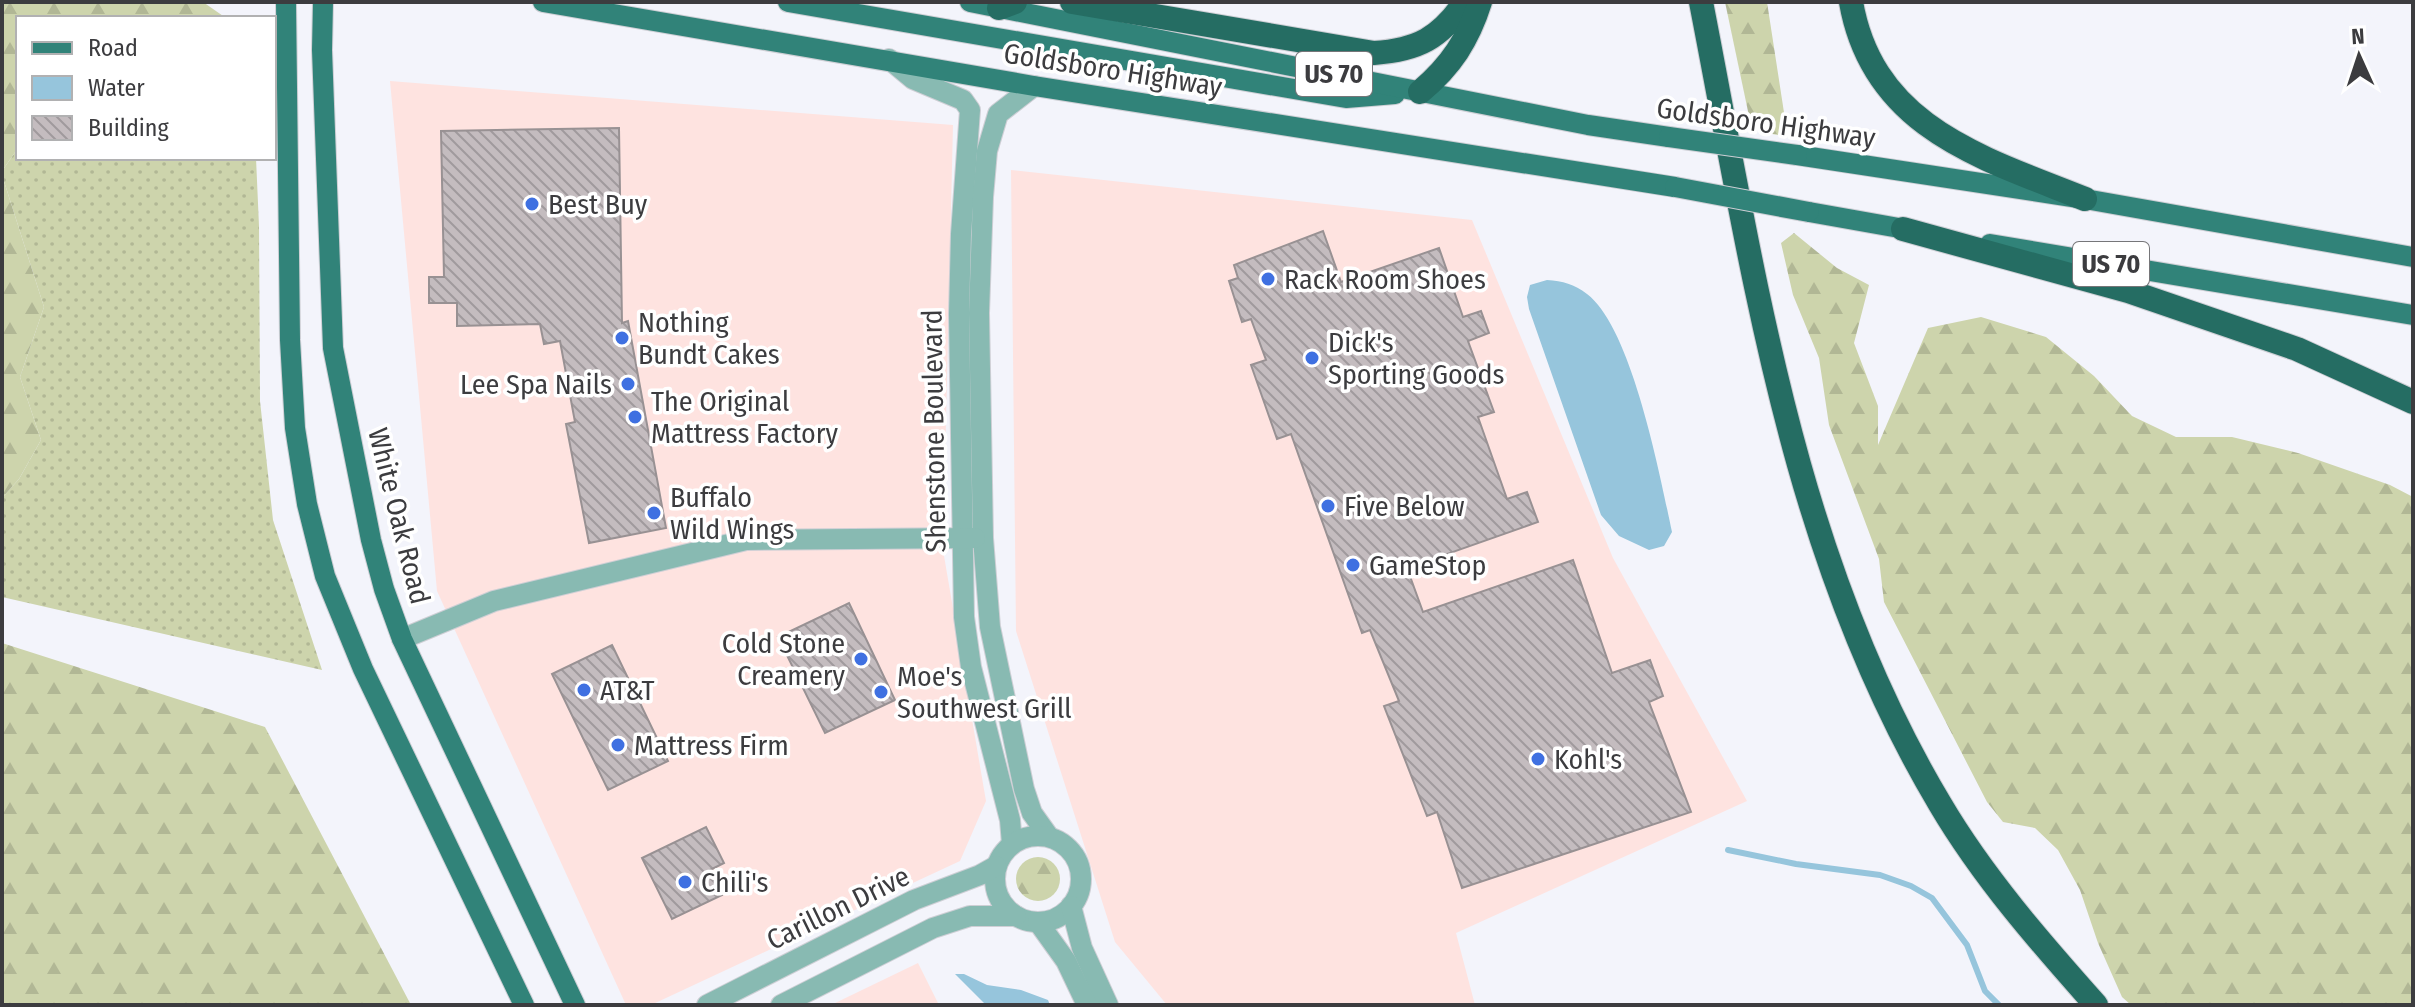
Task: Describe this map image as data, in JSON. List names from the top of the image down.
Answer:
{
  "streets": {
    "main road": ["Goldsboro Highway", "US 70", "White Oak Road"],
    "street": ["Shenstone Boulevard", "Carillon Drive"]
  },
  "crossings": [
    ["Goldsboro Highway", "US 70"],
    ["Goldsboro Highway", "Shenstone Boulevard"],
    ["Shenstone Boulevard", "Carillon Drive"]
  ],
  "places": [
    "Best Buy",
    "Rack Room Shoes",
    "Nothing Bundt Cakes",
    "Dick's Sporting Goods",
    "Lee Spa Nails",
    "The Original Mattress Factory",
    "Five Below",
    "Buffalo Wild Wings",
    "GameStop",
    "Cold Stone Creamery",
    "AT&T",
    "Moe's Southwest Grill",
    "Mattress Firm",
    "Kohl's",
    "Chili's"
  ],
  "legend": ["Road", "Water", "Building"],
  "north": "top"
}
